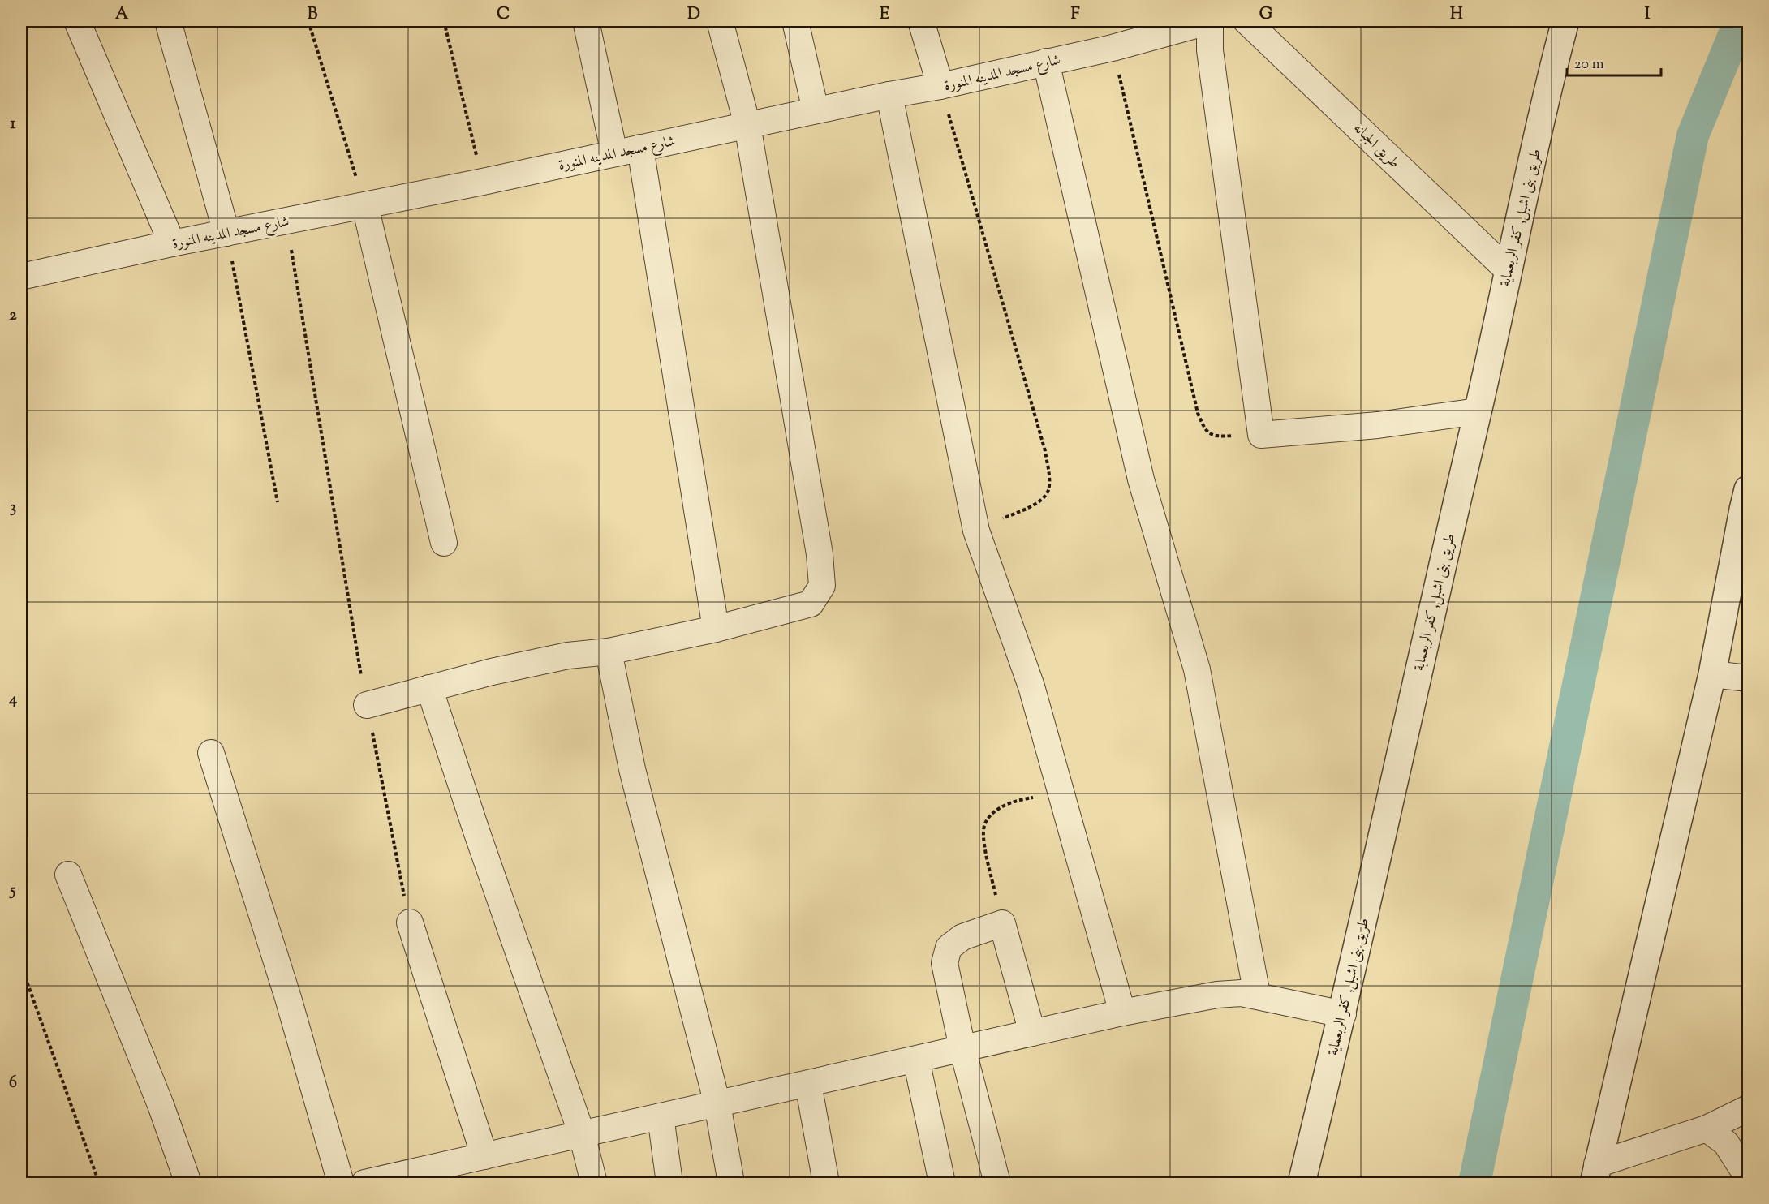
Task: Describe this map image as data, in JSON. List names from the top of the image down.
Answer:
{
  "streets": {
    "street": ["شارع مسجد المدينه المنورة", "طريق الجبانه", "طريق بنى اشبل, كفر الربعماية"]
  },
  "crossings": [
    ["طريق الجبانه", "طريق بنى اشبل, كفر الربعماية"]
  ],
  "scale_bar": "20 m",
  "grid": {
    "columns": [
      "A",
      "B",
      "C",
      "D",
      "E",
      "F",
      "G",
      "H",
      "I"
    ],
    "rows": [
      "1",
      "2",
      "3",
      "4",
      "5",
      "6"
    ]
  }
}
